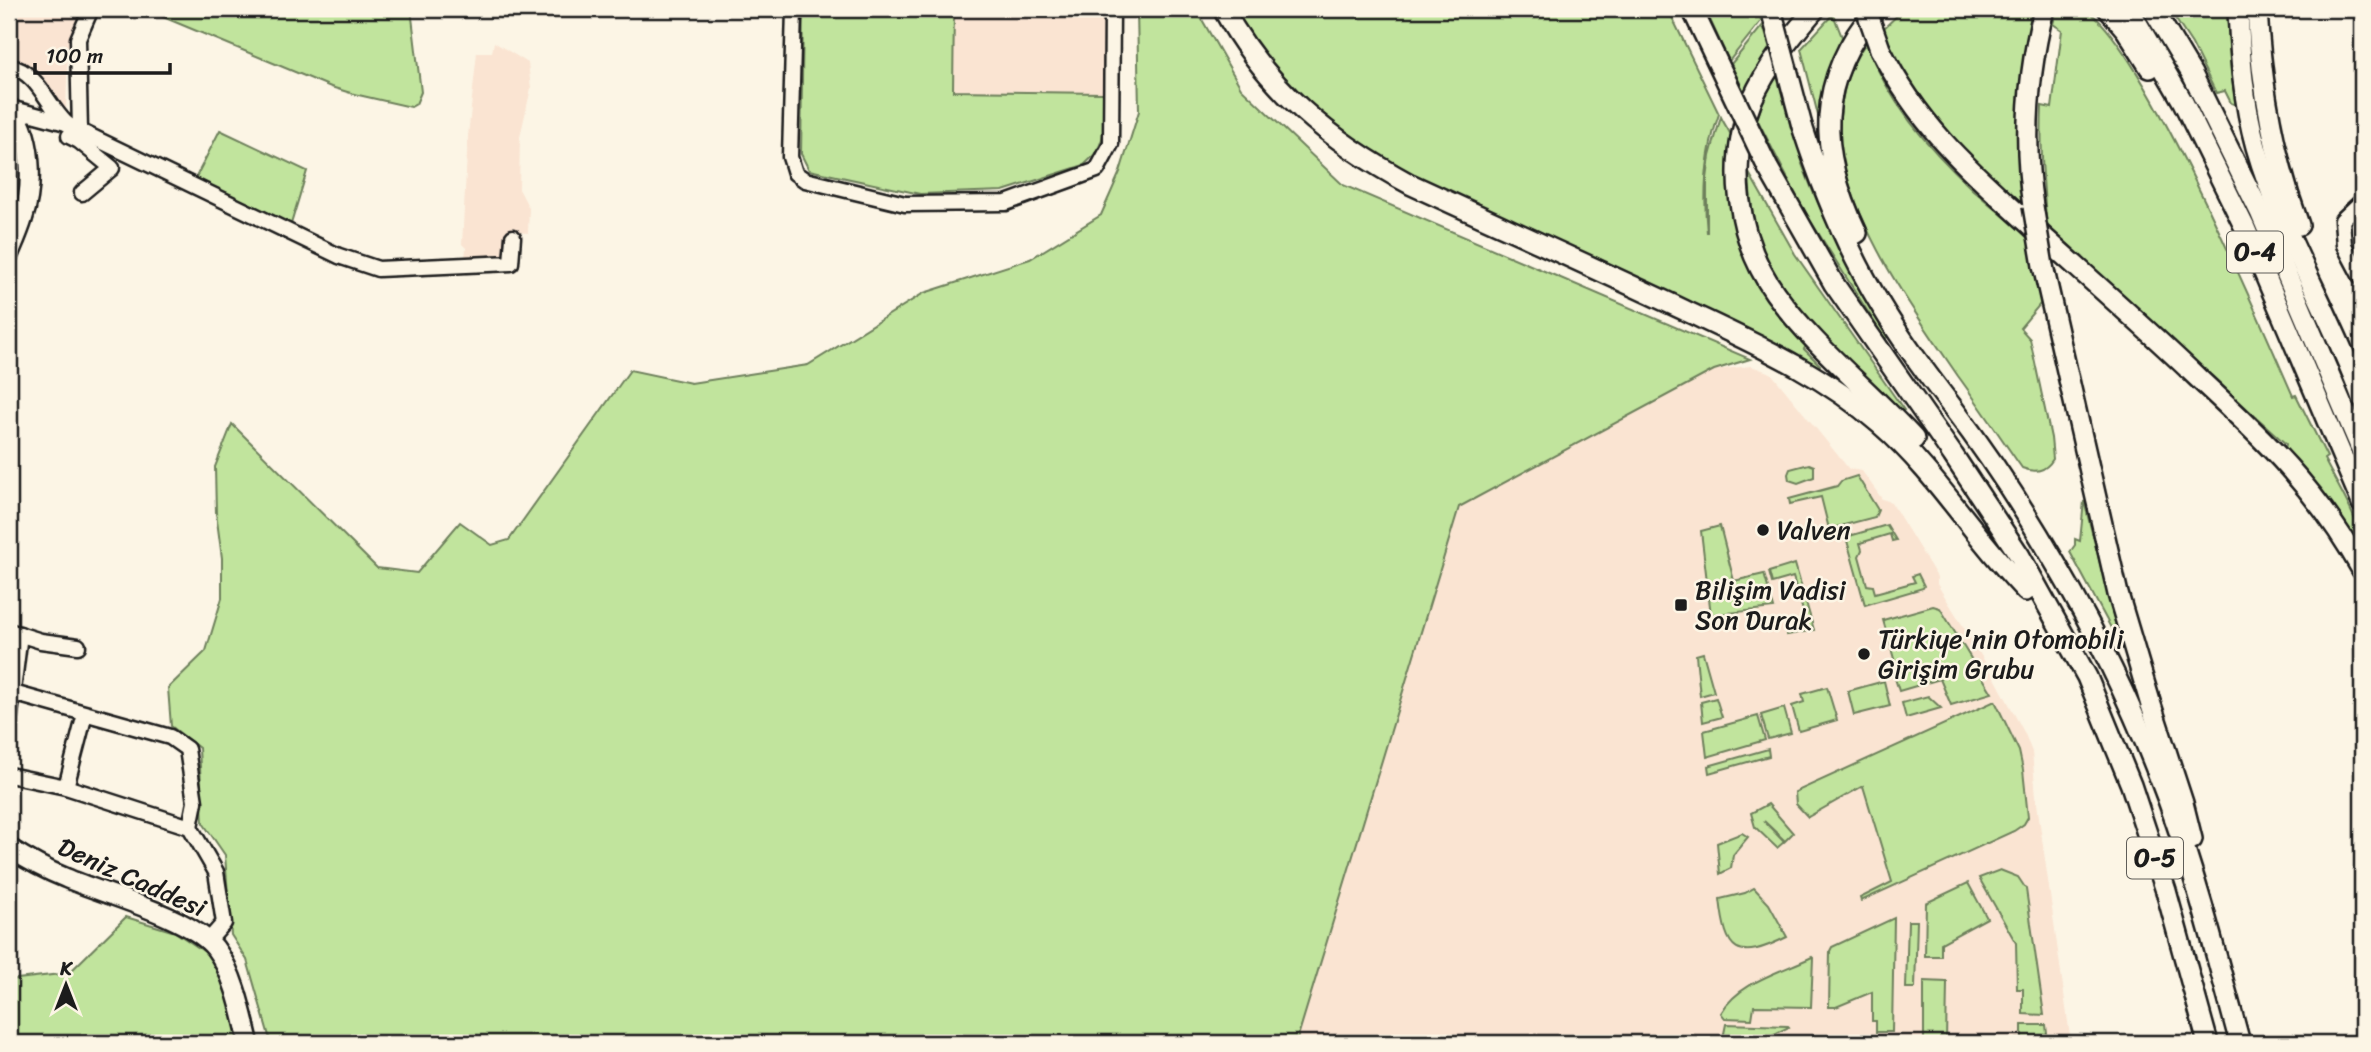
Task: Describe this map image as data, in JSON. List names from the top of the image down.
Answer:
{
  "streets": {
    "highway": ["O-4", "O-5"],
    "main road": ["Deniz Caddesi"]
  },
  "places": {
    "other": ["Valven", "Türkiye'nin Otomobili Girişim Grubu"],
    "transit": ["Bilişim Vadisi Son Durak"]
  },
  "scale_bar": "100 m",
  "north": "top"
}
